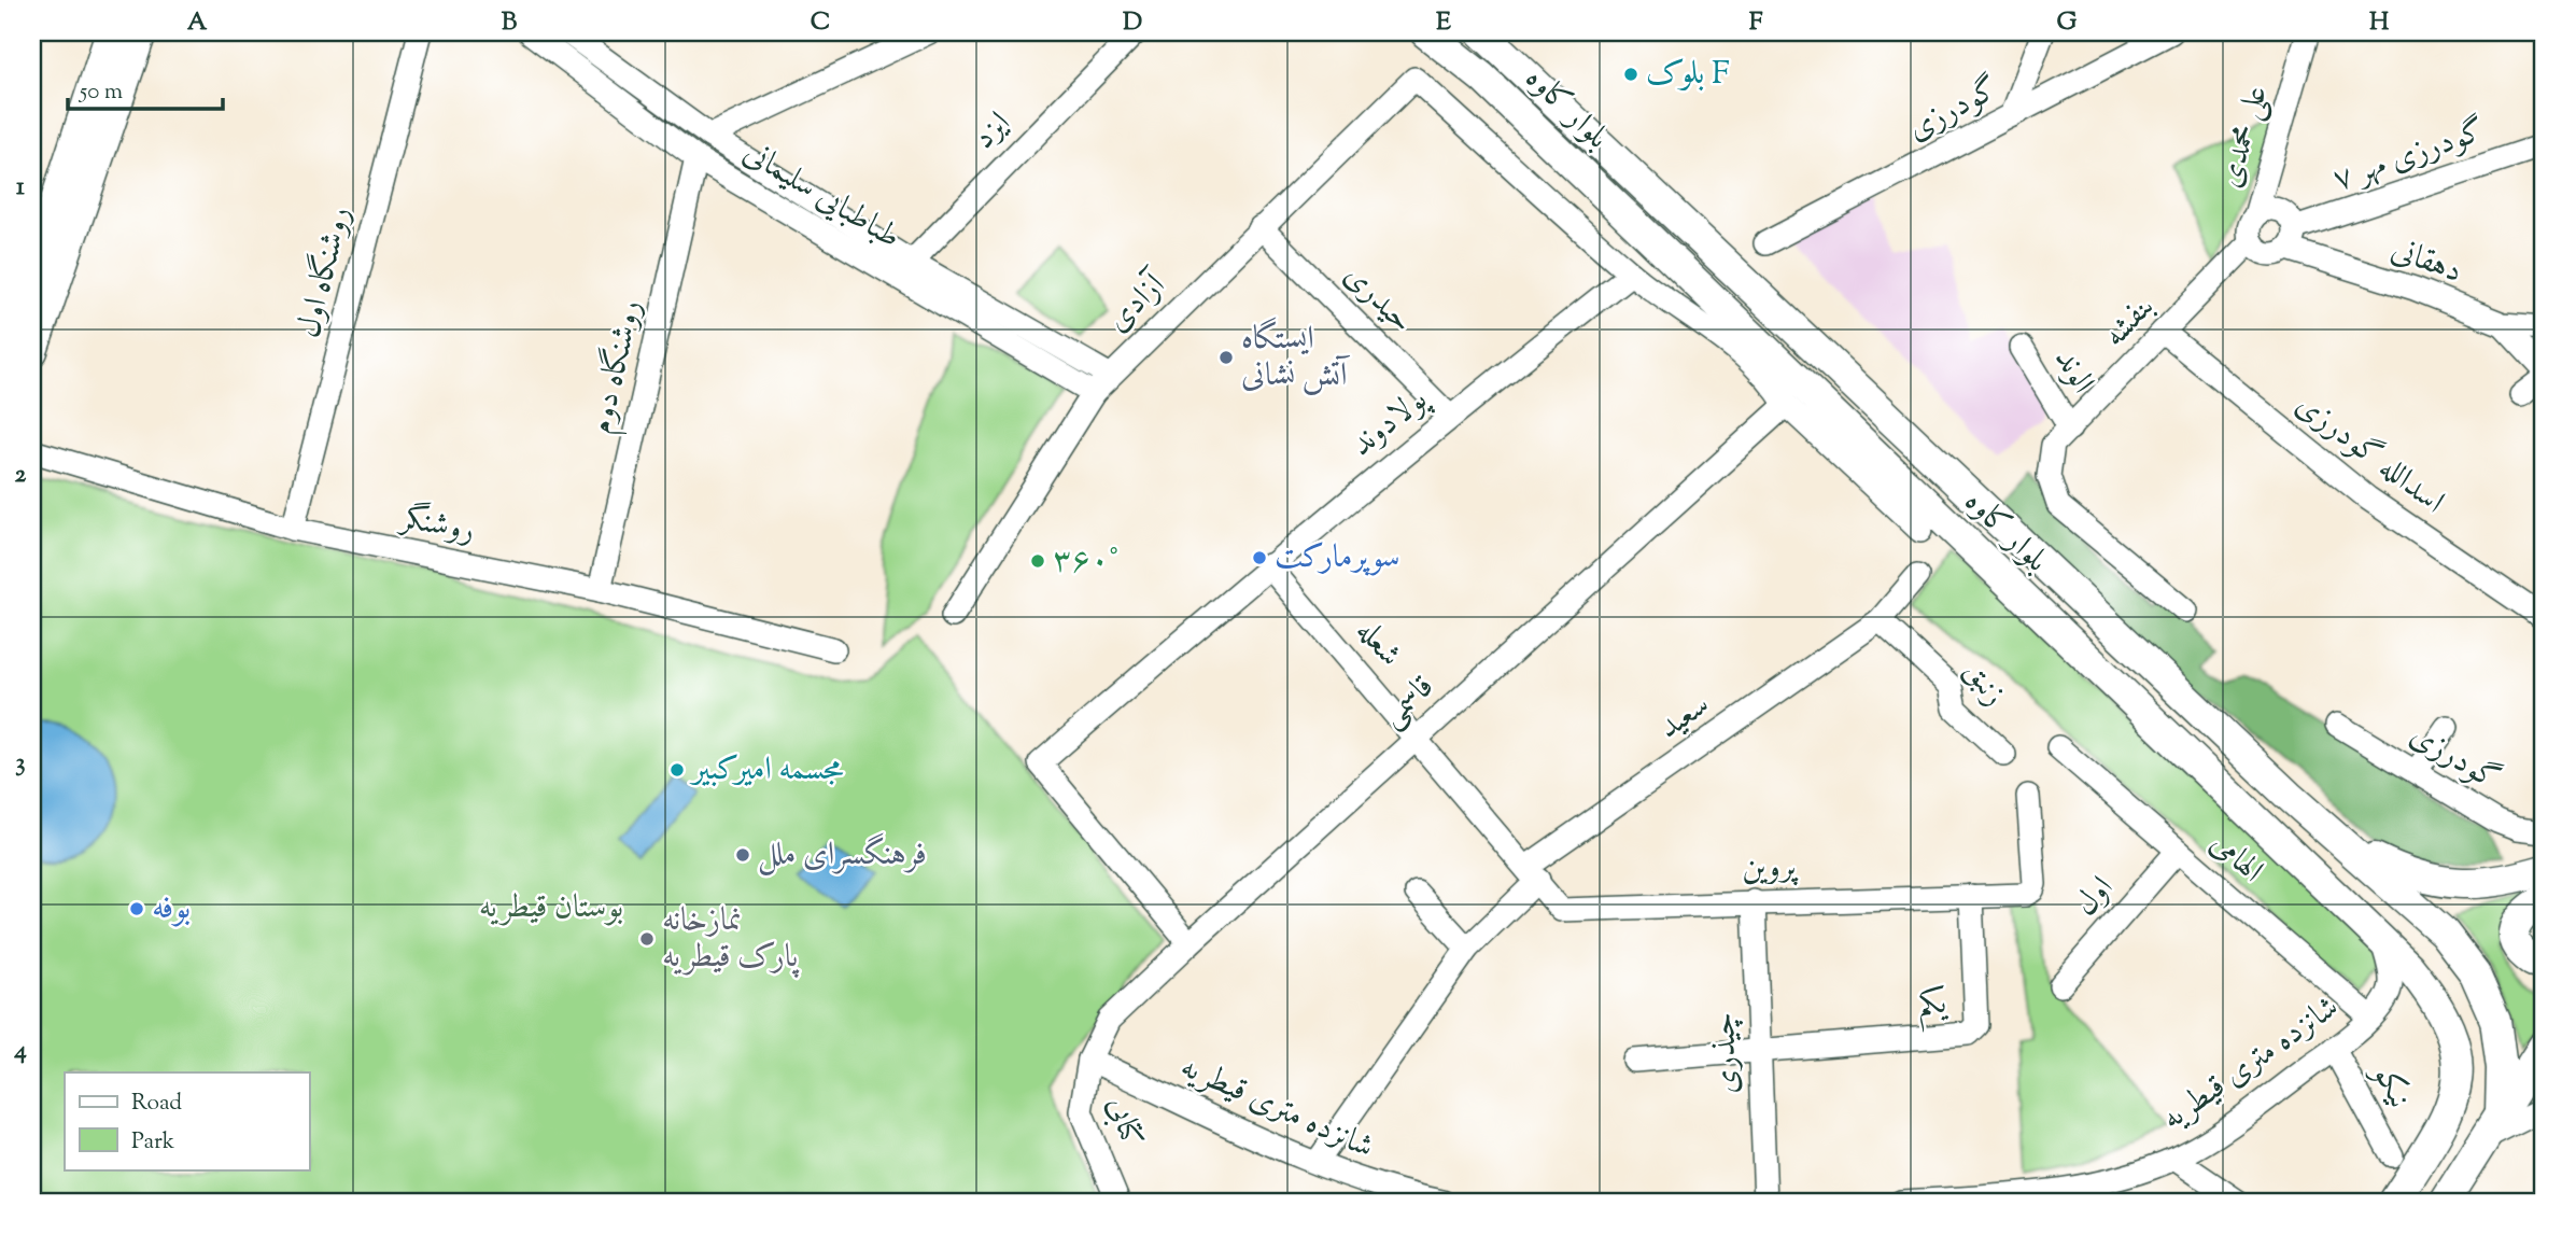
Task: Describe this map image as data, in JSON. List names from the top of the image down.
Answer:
{
  "streets": {
    "main road": ["بلوار کاوه"],
    "street": [
      "گودرزی",
      "ایزد",
      "علی محمدی",
      "گودرزی مهر ۷",
      "طباطبایی سلیمانی",
      "دهقانی",
      "روشنگاه اول",
      "حیدری",
      "آزادی",
      "بنفشه",
      "روشنگاه دوم",
      "الوند",
      "پولادوند",
      "اسدالله گودرزی",
      "روشنگر",
      "شعله",
      "زنبق",
      "قاسمی",
      "سعید",
      "الهامی",
      "پروین",
      "اول",
      "یکم",
      "چیذری",
      "شانزده متری قیطریه",
      "نیکو",
      "کتابی"
    ]
  },
  "crossings": [
    ["بلوار کاوه", "شانزده متری قیطریه"],
    ["ایزد", "طباطبایی سلیمانی"],
    ["علی محمدی", "گودرزی مهر ۷"],
    ["علی محمدی", "دهقانی"],
    ["علی محمدی", "بنفشه"],
    ["گودرزی مهر ۷", "دهقانی"],
    ["گودرزی مهر ۷", "بنفشه"],
    ["طباطبایی سلیمانی", "آزادی"],
    ["طباطبایی سلیمانی", "روشنگاه دوم"],
    ["دهقانی", "بنفشه"],
    ["روشنگاه اول", "روشنگر"],
    ["حیدری", "آزادی"],
    ["حیدری", "پولادوند"],
    ["آزادی", "پولادوند"],
    ["بنفشه", "الوند"],
    ["بنفشه", "اسدالله گودرزی"],
    ["روشنگاه دوم", "روشنگر"],
    ["پولادوند", "شعله"],
    ["پولادوند", "قاسمی"],
    ["شعله", "قاسمی"],
    ["شعله", "سعید"],
    ["شعله", "پروین"],
    ["زنبق", "سعید"],
    ["قاسمی", "شانزده متری قیطریه"],
    ["قاسمی", "کتابی"],
    ["سعید", "پروین"],
    ["سعید", "شانزده متری قیطریه"],
    ["الهامی", "اول"],
    ["الهامی", "شانزده متری قیطریه"],
    ["پروین", "یکم"],
    ["پروین", "چیذری"],
    ["یکم", "چیذری"],
    ["شانزده متری قیطریه", "نیکو"],
    ["شانزده متری قیطریه", "کتابی"]
  ],
  "parks": ["بوستان قیطریه"],
  "places": [
    "بلوک F",
    "ایستگاه آتش نشانی",
    "سوپرمارکت",
    "۳۶۰°",
    "مجسمه امیرکبیر",
    "فرهنگسرای ملل",
    "بوفه",
    "نمازخانه پارک قیطریه"
  ],
  "legend": ["Road", "Park"],
  "scale_bar": "50 m",
  "grid": {
    "columns": [
      "A",
      "B",
      "C",
      "D",
      "E",
      "F",
      "G",
      "H"
    ],
    "rows": [
      "1",
      "2",
      "3",
      "4"
    ]
  }
}
